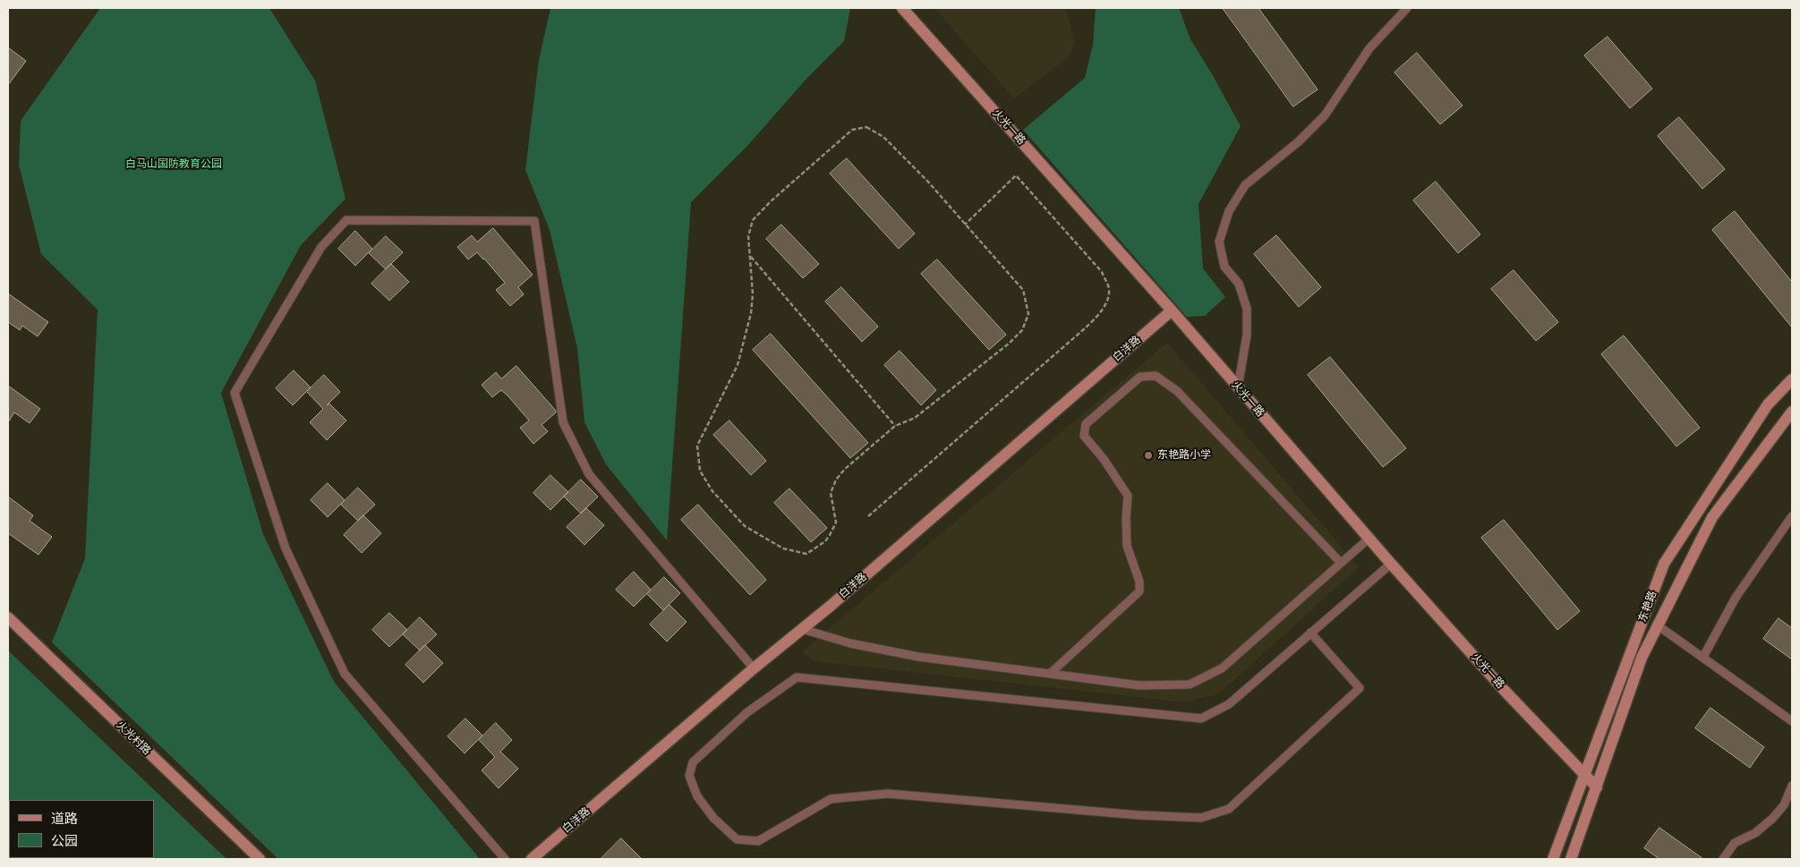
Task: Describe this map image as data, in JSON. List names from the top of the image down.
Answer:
{
  "streets": {
    "street": [
      "火光一路",
      "白洋路",
      "东艳路",
      "火光村路"
    ]
  },
  "crossings": [
    ["火光一路", "白洋路"],
    ["火光一路", "东艳路"]
  ],
  "parks": ["白马山国防教育公园"],
  "places": ["东艳路小学"],
  "legend": ["道路", "公园"]
}
